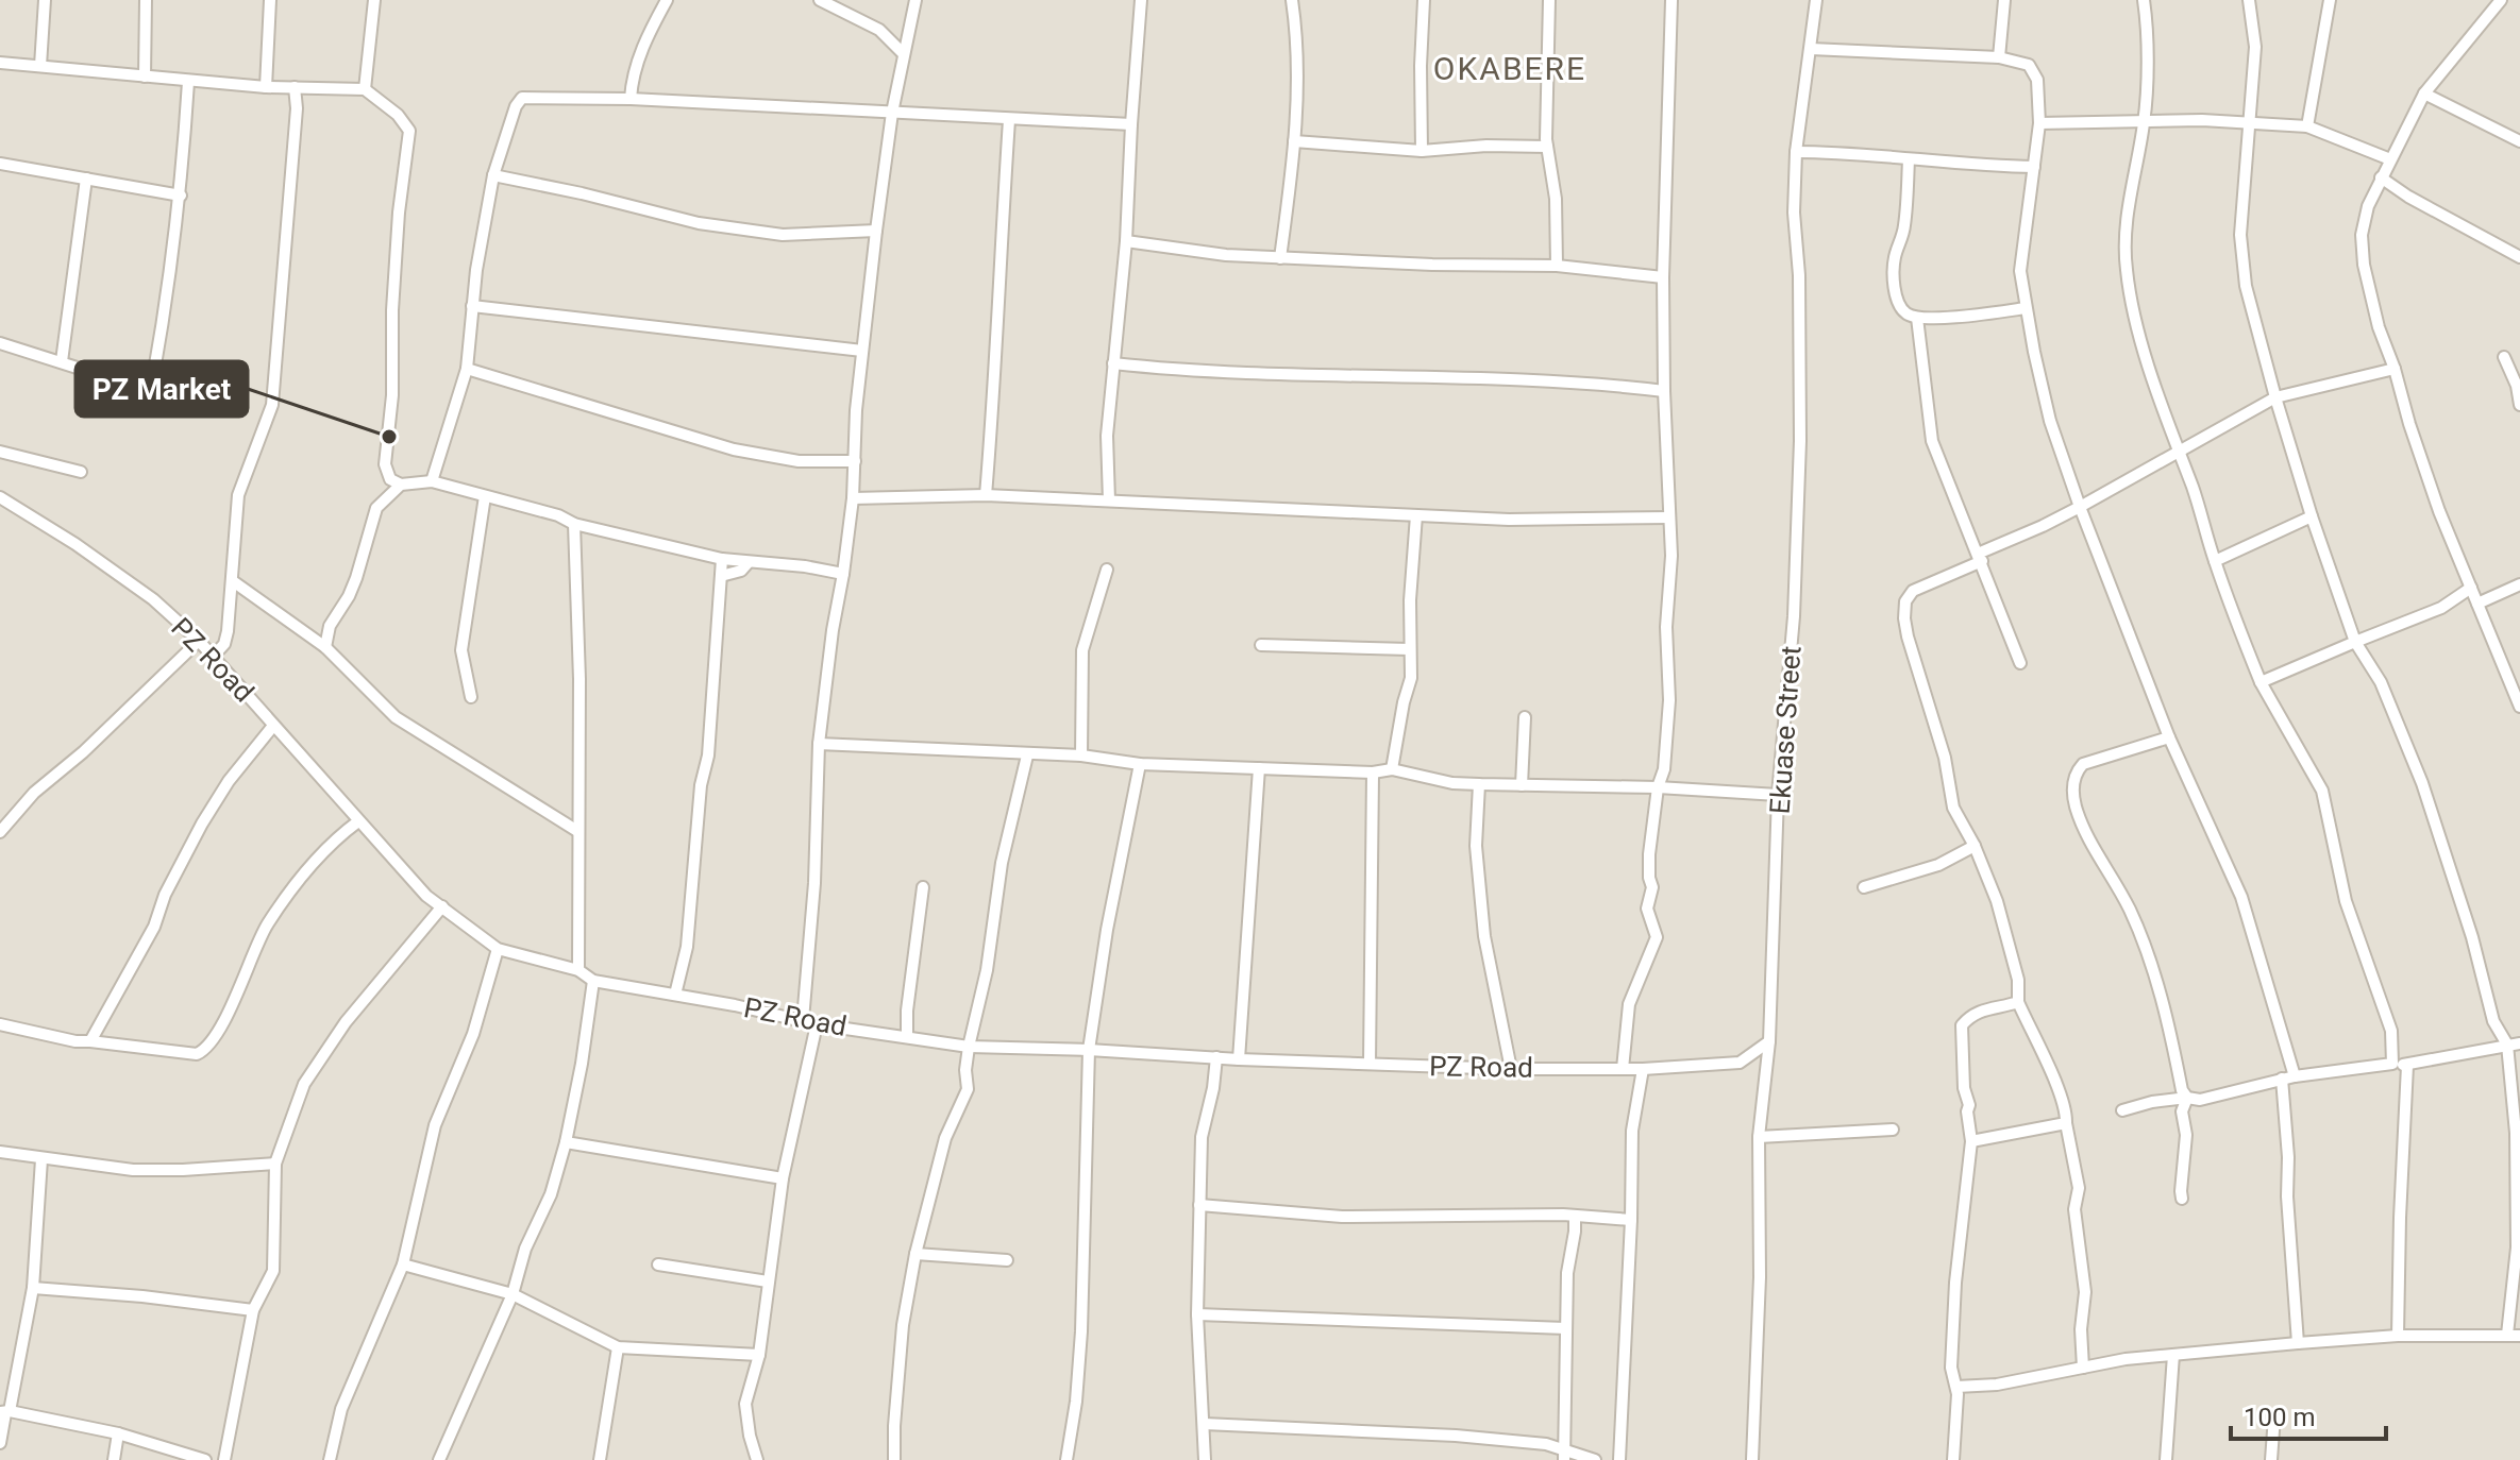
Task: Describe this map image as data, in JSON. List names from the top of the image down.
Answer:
{
  "streets": {
    "street": ["PZ Road", "Ekuase Street"]
  },
  "crossings": [
    ["PZ Road", "Ekuase Street"]
  ],
  "districts": ["OKABERE"],
  "places": ["PZ Market"],
  "scale_bar": "100 m"
}
